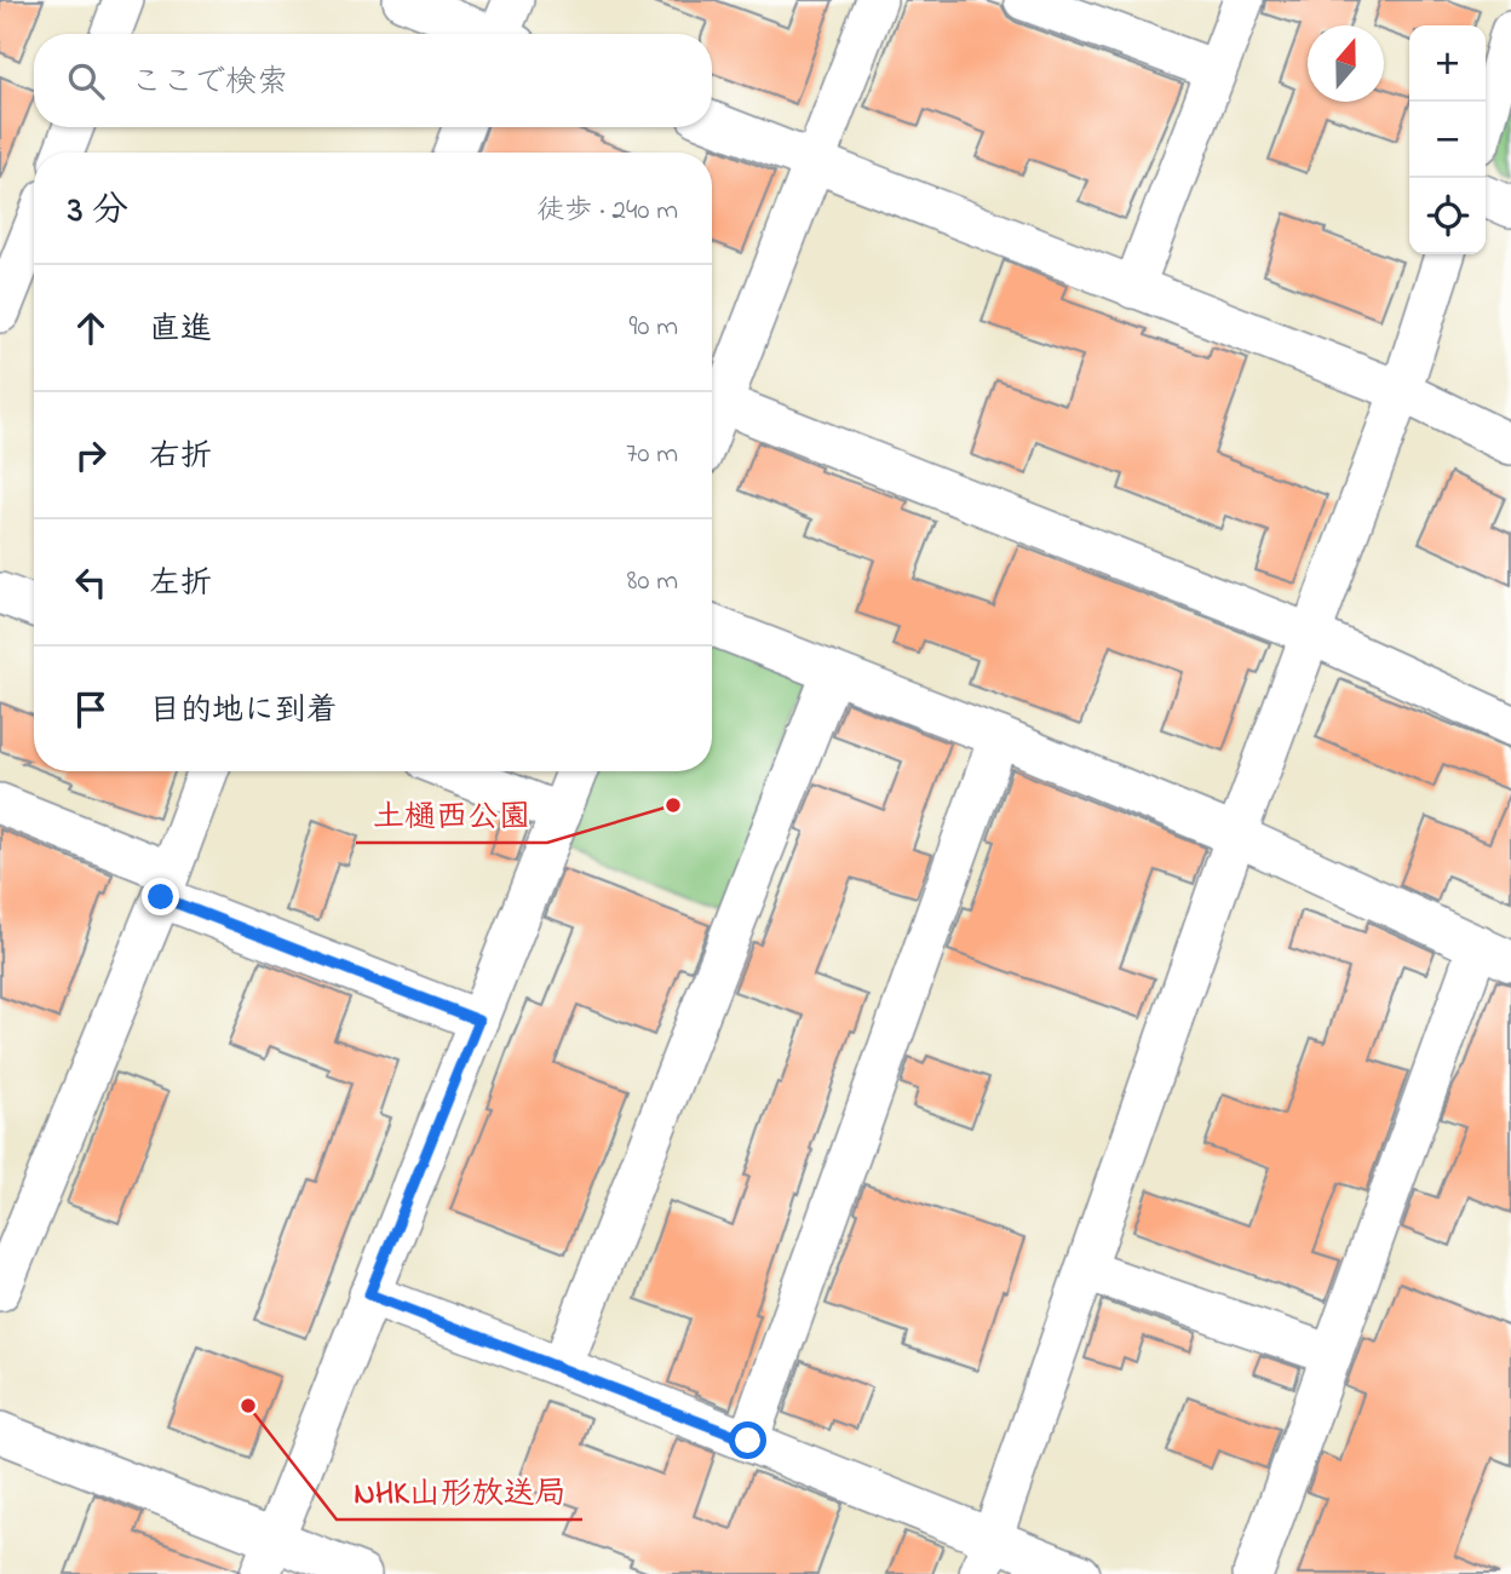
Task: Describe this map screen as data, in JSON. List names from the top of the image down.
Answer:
{
  "places": ["土樋西公園", "NHK山形放送局"],
  "north": "top",
  "page": {
    "map_buttons": ["+", "−"],
    "search": "ここで検索",
    "heading": ["3 分", "徒歩 · 240 m"],
    "list": [
      ["直進", "90 m"],
      ["右折", "70 m"],
      ["左折", "80 m"],
      "目的地に到着"
    ]
  }
}
